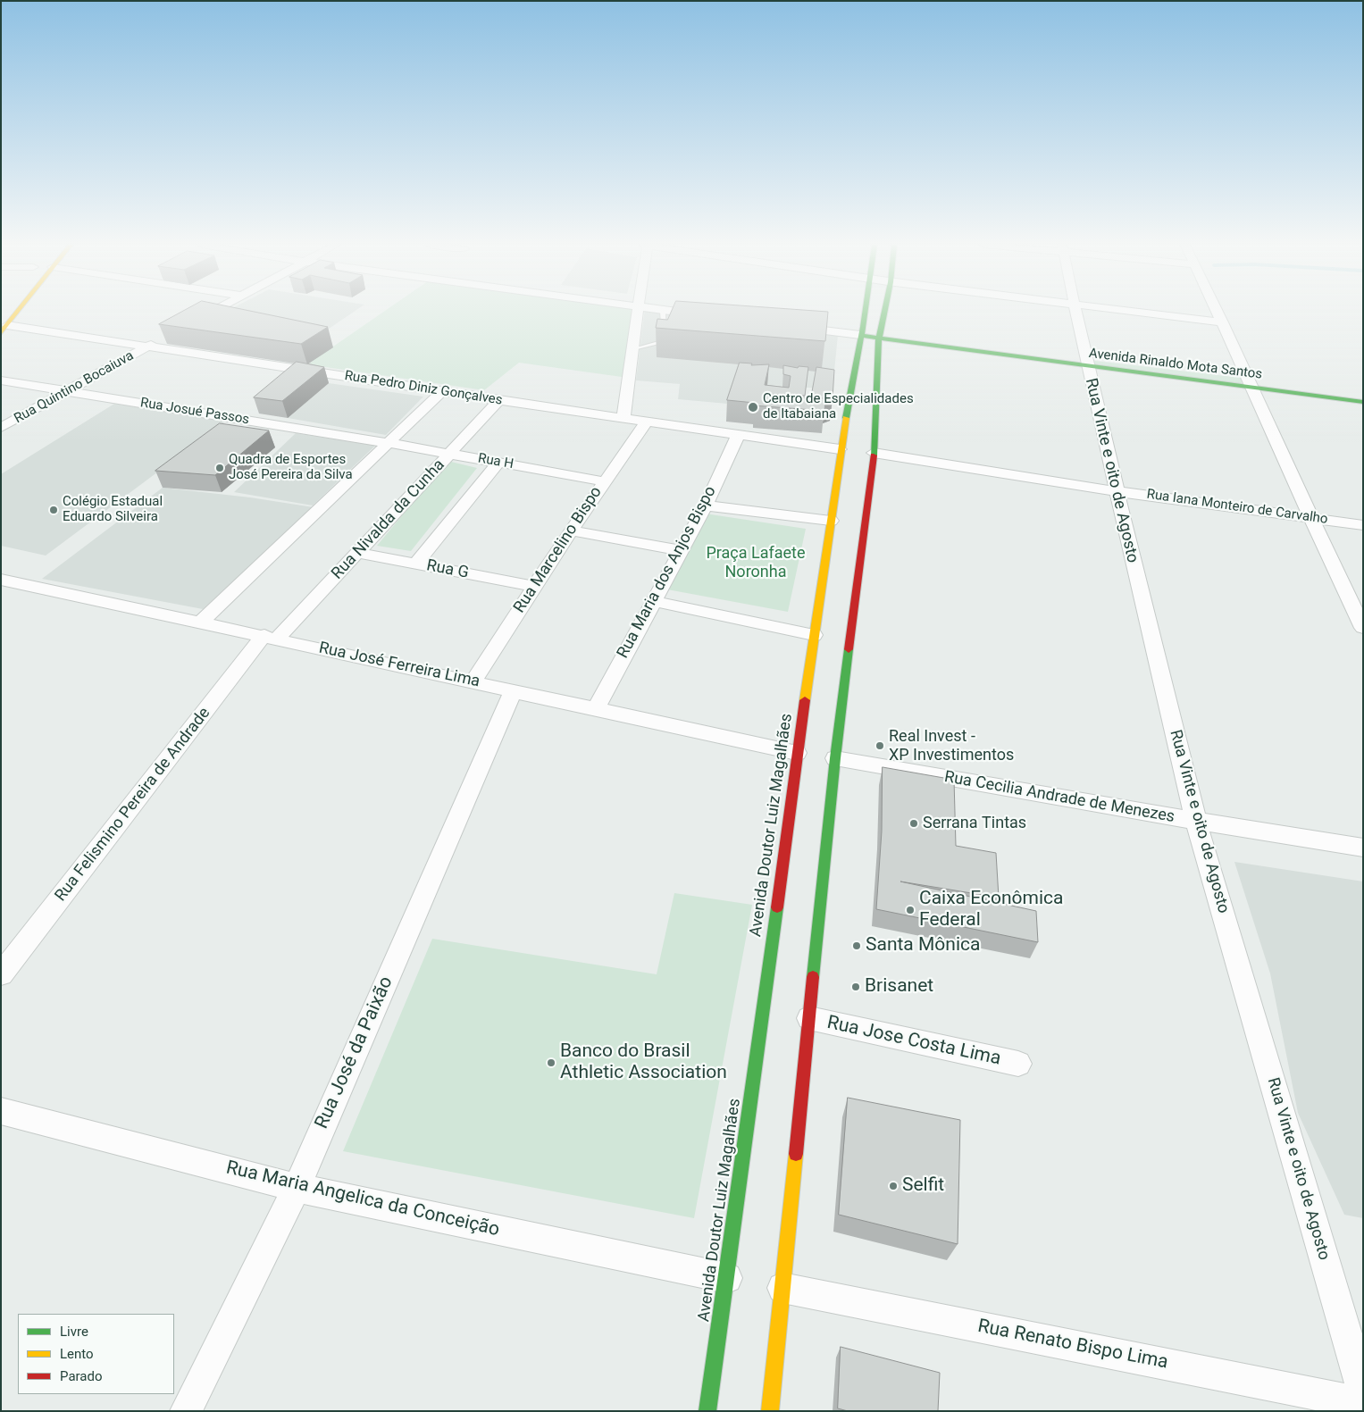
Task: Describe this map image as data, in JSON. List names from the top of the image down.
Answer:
{
  "streets": {
    "street": [
      "Avenida Rinaldo Mota Santos",
      "Rua Quintino Bocaiuva",
      "Rua Pedro Diniz Gonçalves",
      "Rua Josué Passos",
      "Rua H",
      "Rua Vinte e oito de Agosto",
      "Rua Iana Monteiro de Carvalho",
      "Rua Nivalda da Cunha",
      "Rua Marcelino Bispo",
      "Rua G",
      "Rua Maria dos Anjos Bispo",
      "Rua José Ferreira Lima",
      "Rua Cecilia Andrade de Menezes",
      "Rua Felismino Pereira de Andrade",
      "Avenida Doutor Luiz Magalhães",
      "Rua Jose Costa Lima",
      "Rua José da Paixão",
      "Rua Maria Angelica da Conceição",
      "Rua Renato Bispo Lima"
    ]
  },
  "crossings": [
    ["Avenida Rinaldo Mota Santos", "Rua Vinte e oito de Agosto"],
    ["Avenida Rinaldo Mota Santos", "Avenida Doutor Luiz Magalhães"],
    ["Rua Quintino Bocaiuva", "Rua Pedro Diniz Gonçalves"],
    ["Rua Quintino Bocaiuva", "Rua Josué Passos"],
    ["Rua Pedro Diniz Gonçalves", "Rua Nivalda da Cunha"],
    ["Rua Pedro Diniz Gonçalves", "Rua Marcelino Bispo"],
    ["Rua Pedro Diniz Gonçalves", "Rua Maria dos Anjos Bispo"],
    ["Rua Pedro Diniz Gonçalves", "Avenida Doutor Luiz Magalhães"],
    ["Rua Josué Passos", "Rua H"],
    ["Rua H", "Rua Nivalda da Cunha"],
    ["Rua H", "Rua Marcelino Bispo"],
    ["Rua Vinte e oito de Agosto", "Rua Iana Monteiro de Carvalho"],
    ["Rua Vinte e oito de Agosto", "Rua Cecilia Andrade de Menezes"],
    ["Rua Nivalda da Cunha", "Rua G"],
    ["Rua Nivalda da Cunha", "Rua José Ferreira Lima"],
    ["Rua Nivalda da Cunha", "Rua Felismino Pereira de Andrade"],
    ["Rua Marcelino Bispo", "Rua G"],
    ["Rua Marcelino Bispo", "Rua José Ferreira Lima"],
    ["Rua Maria dos Anjos Bispo", "Rua José Ferreira Lima"],
    ["Rua José Ferreira Lima", "Rua Felismino Pereira de Andrade"],
    ["Rua José Ferreira Lima", "Avenida Doutor Luiz Magalhães"],
    ["Rua José Ferreira Lima", "Rua José da Paixão"],
    ["Avenida Doutor Luiz Magalhães", "Rua Maria Angelica da Conceição"],
    ["Rua José da Paixão", "Rua Maria Angelica da Conceição"]
  ],
  "parks": ["Praça Lafaete Noronha"],
  "places": [
    "Centro de Especialidades de Itabaiana",
    "Quadra de Esportes José Pereira da Silva",
    "Colégio Estadual Eduardo Silveira",
    "Real Invest - XP Investimentos",
    "Serrana Tintas",
    "Caixa Econômica Federal",
    "Santa Mônica",
    "Brisanet",
    "Banco do Brasil Athletic Association",
    "Selfit"
  ],
  "legend": ["Livre", "Lento", "Parado"]
}
